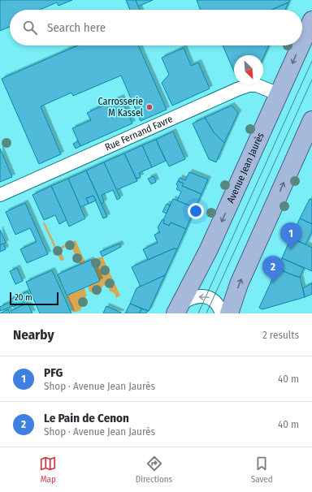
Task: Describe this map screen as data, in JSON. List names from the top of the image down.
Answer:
{
  "streets": {
    "main road": ["Avenue Jean Jaurès"],
    "street": ["Rue Fernand Favre"]
  },
  "crossings": [
    ["Rue Fernand Favre", "Avenue Jean Jaurès"]
  ],
  "places": ["Carrosserie M Kassel"],
  "scale_bar": "20 m",
  "north": "bottom right",
  "page": {
    "search": "Search here",
    "pins": ["1", "2"],
    "scale": "20 m",
    "heading": ["Nearby", "2 results"],
    "list": [
      {
        "mark": "1",
        "name": "PFG",
        "note": "Shop · Avenue Jean Jaurès",
        "value": "40 m"
      },
      {
        "mark": "2",
        "name": "Le Pain de Cenon",
        "note": "Shop · Avenue Jean Jaurès",
        "value": "40 m"
      }
    ],
    "nav": ["Map", "Directions", "Saved"]
  }
}
